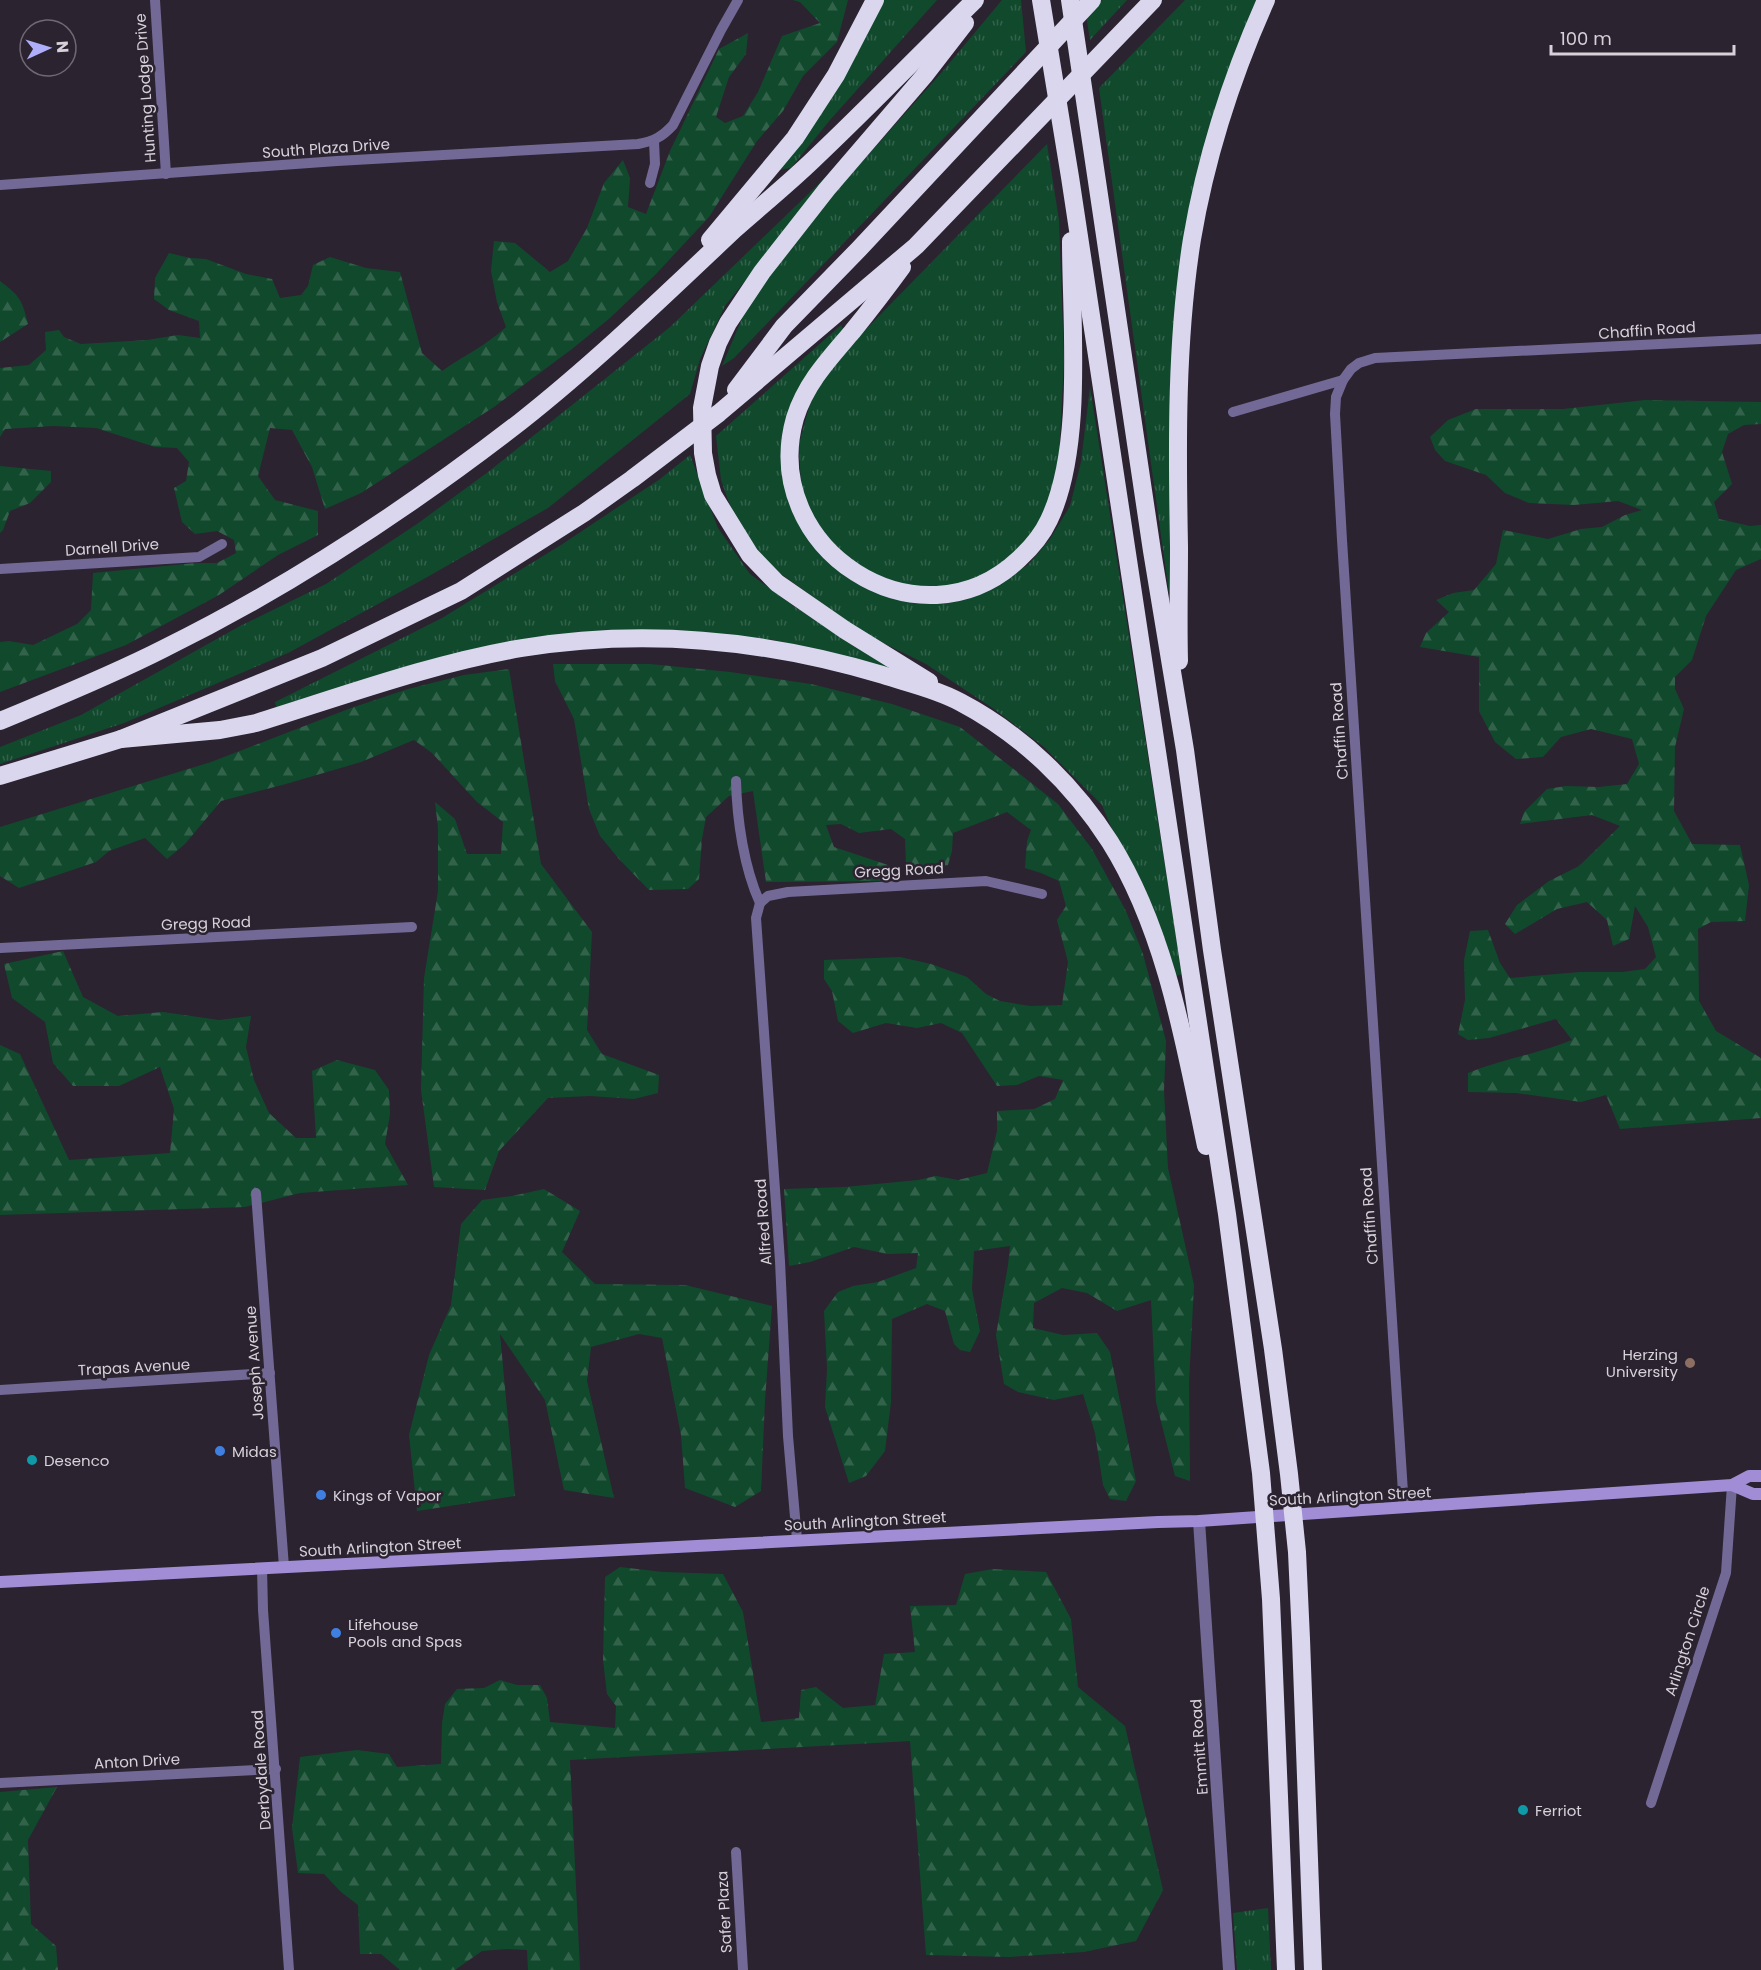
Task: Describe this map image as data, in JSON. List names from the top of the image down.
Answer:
{
  "streets": {
    "main road": ["South Arlington Street"],
    "street": [
      "Hunting Lodge Drive",
      "South Plaza Drive",
      "Chaffin Road",
      "Darnell Drive",
      "Gregg Road",
      "Alfred Road",
      "Joseph Avenue",
      "Trapas Avenue",
      "Arlington Circle",
      "Emmitt Road",
      "Anton Drive",
      "Derbydale Road",
      "Safer Plaza"
    ]
  },
  "crossings": [
    ["Hunting Lodge Drive", "South Plaza Drive"],
    ["Chaffin Road", "South Arlington Street"],
    ["Gregg Road", "Alfred Road"],
    ["Alfred Road", "South Arlington Street"],
    ["Joseph Avenue", "Trapas Avenue"],
    ["Joseph Avenue", "South Arlington Street"],
    ["South Arlington Street", "Arlington Circle"],
    ["South Arlington Street", "Emmitt Road"],
    ["South Arlington Street", "Derbydale Road"],
    ["Anton Drive", "Derbydale Road"]
  ],
  "places": [
    "Herzing University",
    "Midas",
    "Desenco",
    "Kings of Vapor",
    "Lifehouse Pools and Spas",
    "Ferriot"
  ],
  "scale_bar": "100 m",
  "north": "right"
}
